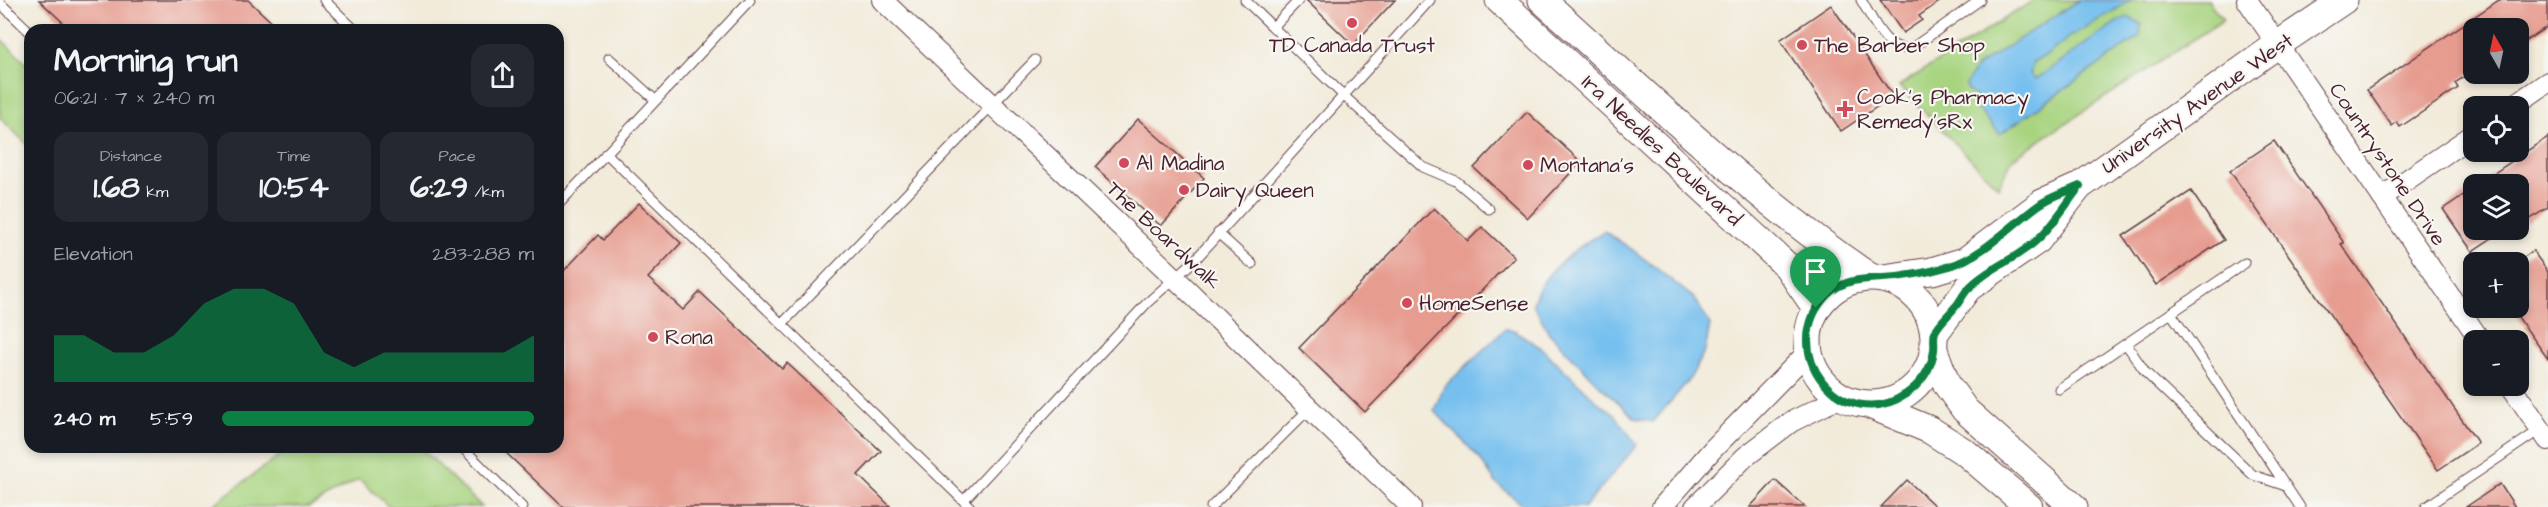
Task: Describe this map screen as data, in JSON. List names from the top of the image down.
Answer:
{
  "streets": {
    "main road": ["University Avenue West", "Ira Needles Boulevard"],
    "street": ["Countrystone Drive", "The Boardwalk"]
  },
  "crossings": [
    ["University Avenue West", "Ira Needles Boulevard"],
    ["University Avenue West", "Countrystone Drive"]
  ],
  "places": {
    "other": [
      "TD Canada Trust",
      "The Barber Shop",
      "Al Madina",
      "Montana's",
      "Dairy Queen",
      "HomeSense",
      "Rona"
    ],
    "health": ["Cook's Pharmacy Remedy'sRx"]
  },
  "north": "top",
  "page": {
    "map_buttons": ["+", "−"],
    "heading": ["Morning run", "06:21 · 7 × 240 m"],
    "stats": [
      ["Distance", "1.68 km"],
      ["Time", "10:54"],
      ["Pace", "6:29 /km"]
    ],
    "chart": ["Elevation", "283–288 m"],
    "list": [
      {
        "name": "240 m",
        "note": "5:59"
      }
    ]
  }
}
